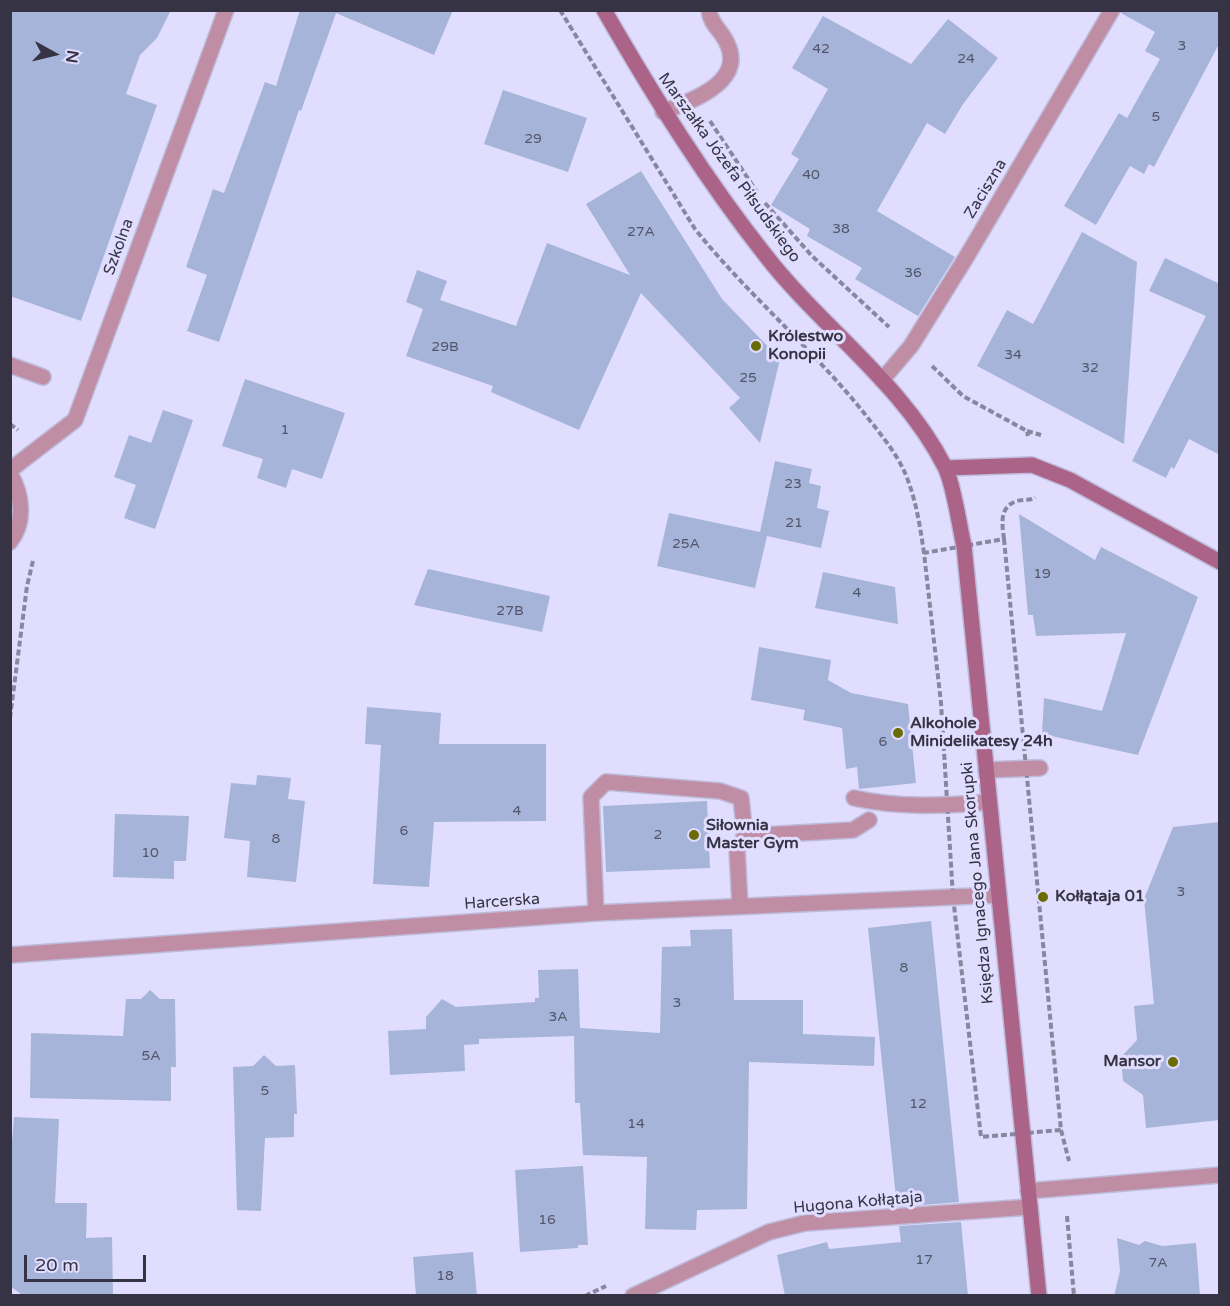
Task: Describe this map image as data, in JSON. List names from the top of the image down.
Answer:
{
  "streets": {
    "main road": ["Marszałka Józefa Piłsudskiego", "Księdza Ignacego Jana Skorupki"],
    "street": [
      "Zaciszna",
      "Szkolna",
      "Harcerska",
      "Hugona Kołłątaja"
    ]
  },
  "crossings": [
    ["Marszałka Józefa Piłsudskiego", "Zaciszna"],
    ["Marszałka Józefa Piłsudskiego", "Księdza Ignacego Jana Skorupki"],
    ["Księdza Ignacego Jana Skorupki", "Harcerska"],
    ["Księdza Ignacego Jana Skorupki", "Hugona Kołłątaja"]
  ],
  "places": [
    "Królestwo Konopii",
    "Alkohole Minidelikatesy 24h",
    "Siłownia Master Gym",
    "Kołłątaja 01",
    "Mansor"
  ],
  "house_numbers": [
    "3",
    "42",
    "24",
    "5",
    "29",
    "40",
    "38",
    "27A",
    "36",
    "29B",
    "34",
    "32",
    "25",
    "1",
    "23",
    "21",
    "25A",
    "19",
    "4",
    "27B",
    "6",
    "4",
    "6",
    "2",
    "8",
    "10",
    "3",
    "8",
    "3",
    "3A",
    "5A",
    "5",
    "12",
    "14",
    "16",
    "17",
    "7A",
    "18"
  ],
  "scale_bar": "20 m",
  "north": "right"
}
